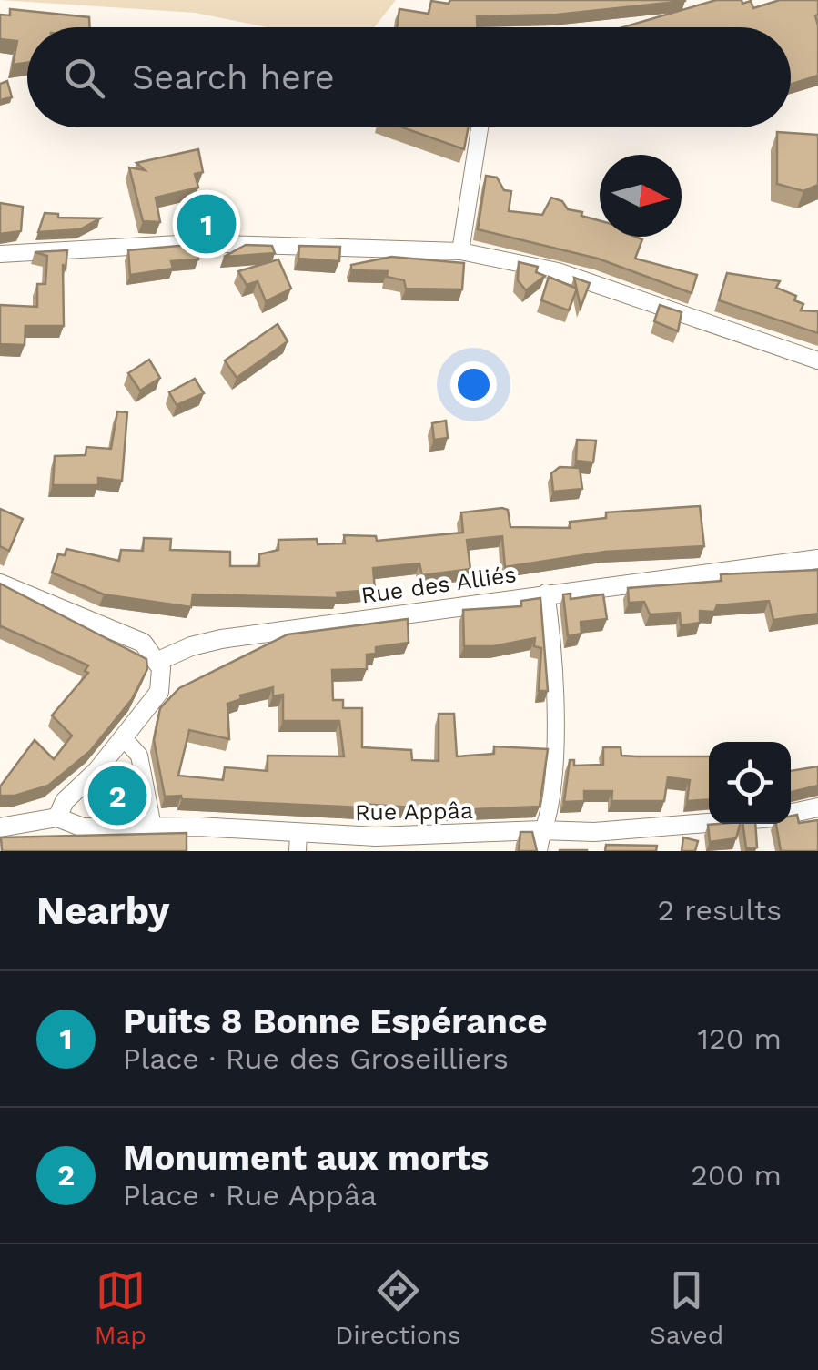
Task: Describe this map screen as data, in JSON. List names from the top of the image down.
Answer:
{
  "streets": {
    "street": ["Rue des Alliés", "Rue Appâa"]
  },
  "north": "right",
  "page": {
    "search": "Search here",
    "pins": ["1", "2"],
    "heading": ["Nearby", "2 results"],
    "list": [
      {
        "mark": "1",
        "name": "Puits 8 Bonne Espérance",
        "note": "Place · Rue des Groseilliers",
        "value": "120 m"
      },
      {
        "mark": "2",
        "name": "Monument aux morts",
        "note": "Place · Rue Appâa",
        "value": "200 m"
      }
    ],
    "nav": ["Map", "Directions", "Saved"]
  }
}
